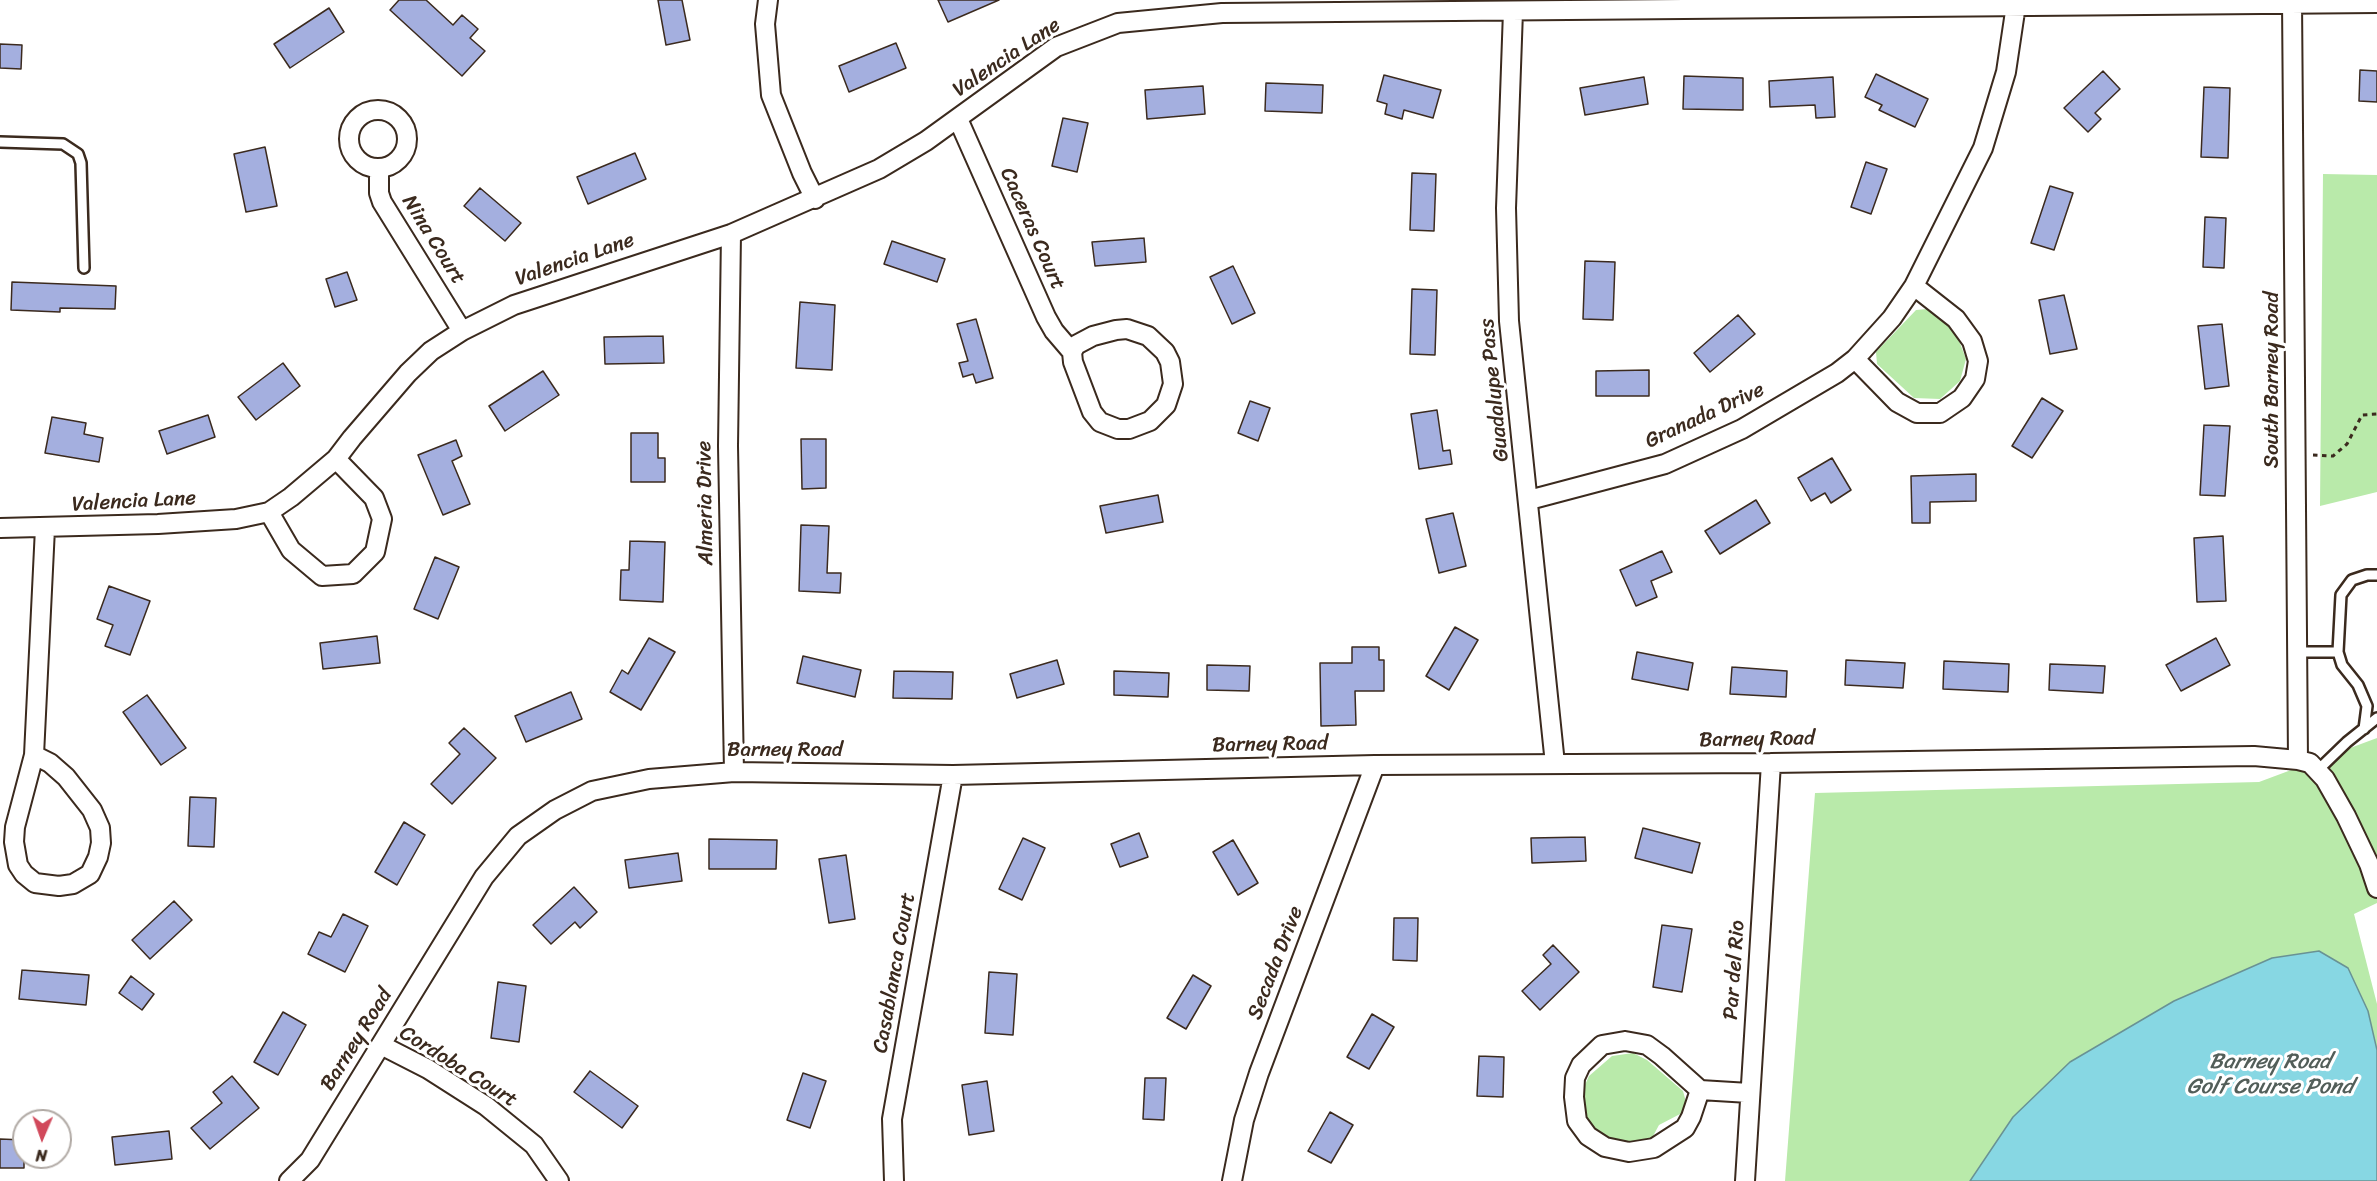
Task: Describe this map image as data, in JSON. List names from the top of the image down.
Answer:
{
  "streets": {
    "street": [
      "Valencia Lane",
      "Caceras Court",
      "Nina Court",
      "South Barney Road",
      "Guadalupe Pass",
      "Granada Drive",
      "Almeria Drive",
      "Barney Road",
      "Secada Drive",
      "Par del Rio",
      "Casablanca Court",
      "Cordoba Court"
    ]
  },
  "crossings": [
    ["Valencia Lane", "Caceras Court"],
    ["Valencia Lane", "Nina Court"],
    ["Valencia Lane", "South Barney Road"],
    ["Valencia Lane", "Guadalupe Pass"],
    ["Valencia Lane", "Granada Drive"],
    ["Valencia Lane", "Almeria Drive"],
    ["South Barney Road", "Barney Road"],
    ["Guadalupe Pass", "Granada Drive"],
    ["Guadalupe Pass", "Barney Road"],
    ["Almeria Drive", "Barney Road"],
    ["Barney Road", "Secada Drive"],
    ["Barney Road", "Par del Rio"],
    ["Barney Road", "Casablanca Court"],
    ["Barney Road", "Cordoba Court"]
  ],
  "water": ["Barney Road Golf Course Pond"],
  "north": "bottom"
}
